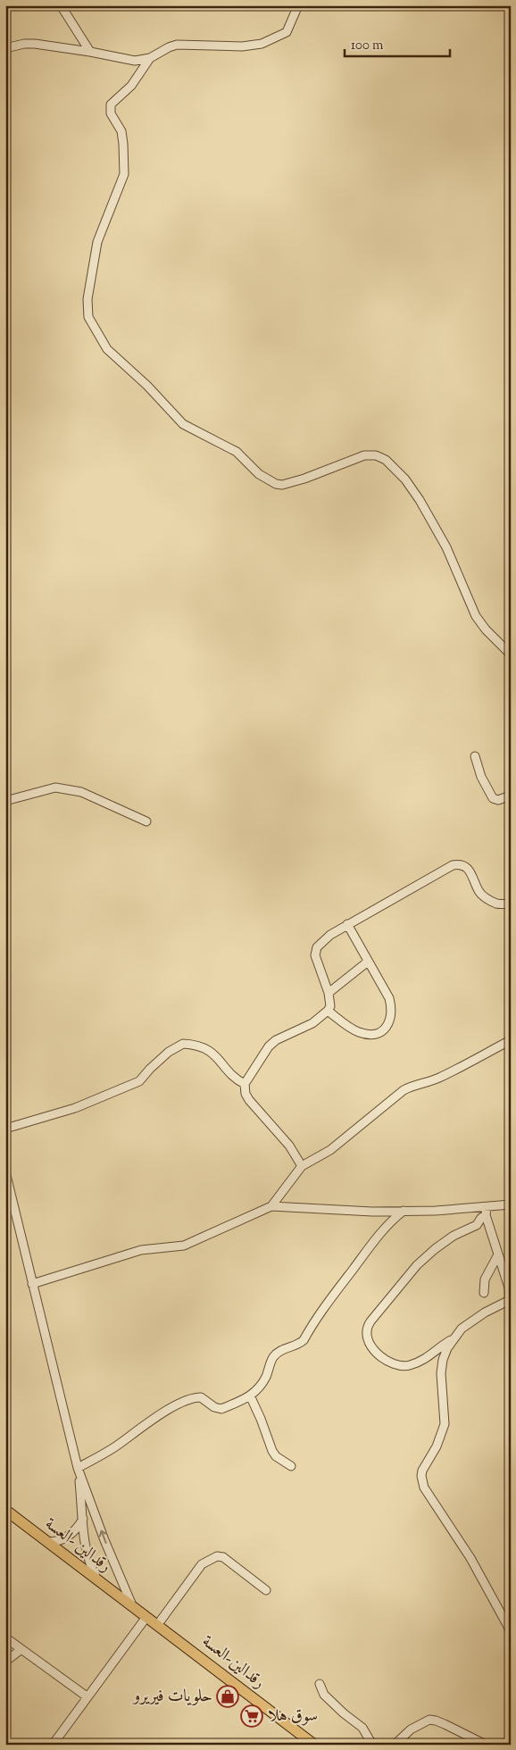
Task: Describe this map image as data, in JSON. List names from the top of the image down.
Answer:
{
  "streets": {
    "main road": ["رقدالين -العسة", "رقدالين-العسة"]
  },
  "crossings": [
    ["رقدالين -العسة", "رقدالين-العسة"]
  ],
  "places": {
    "shop": ["حلويات فيريرو"],
    "supermarket": ["سوق هلا"]
  },
  "scale_bar": "100 m"
}
